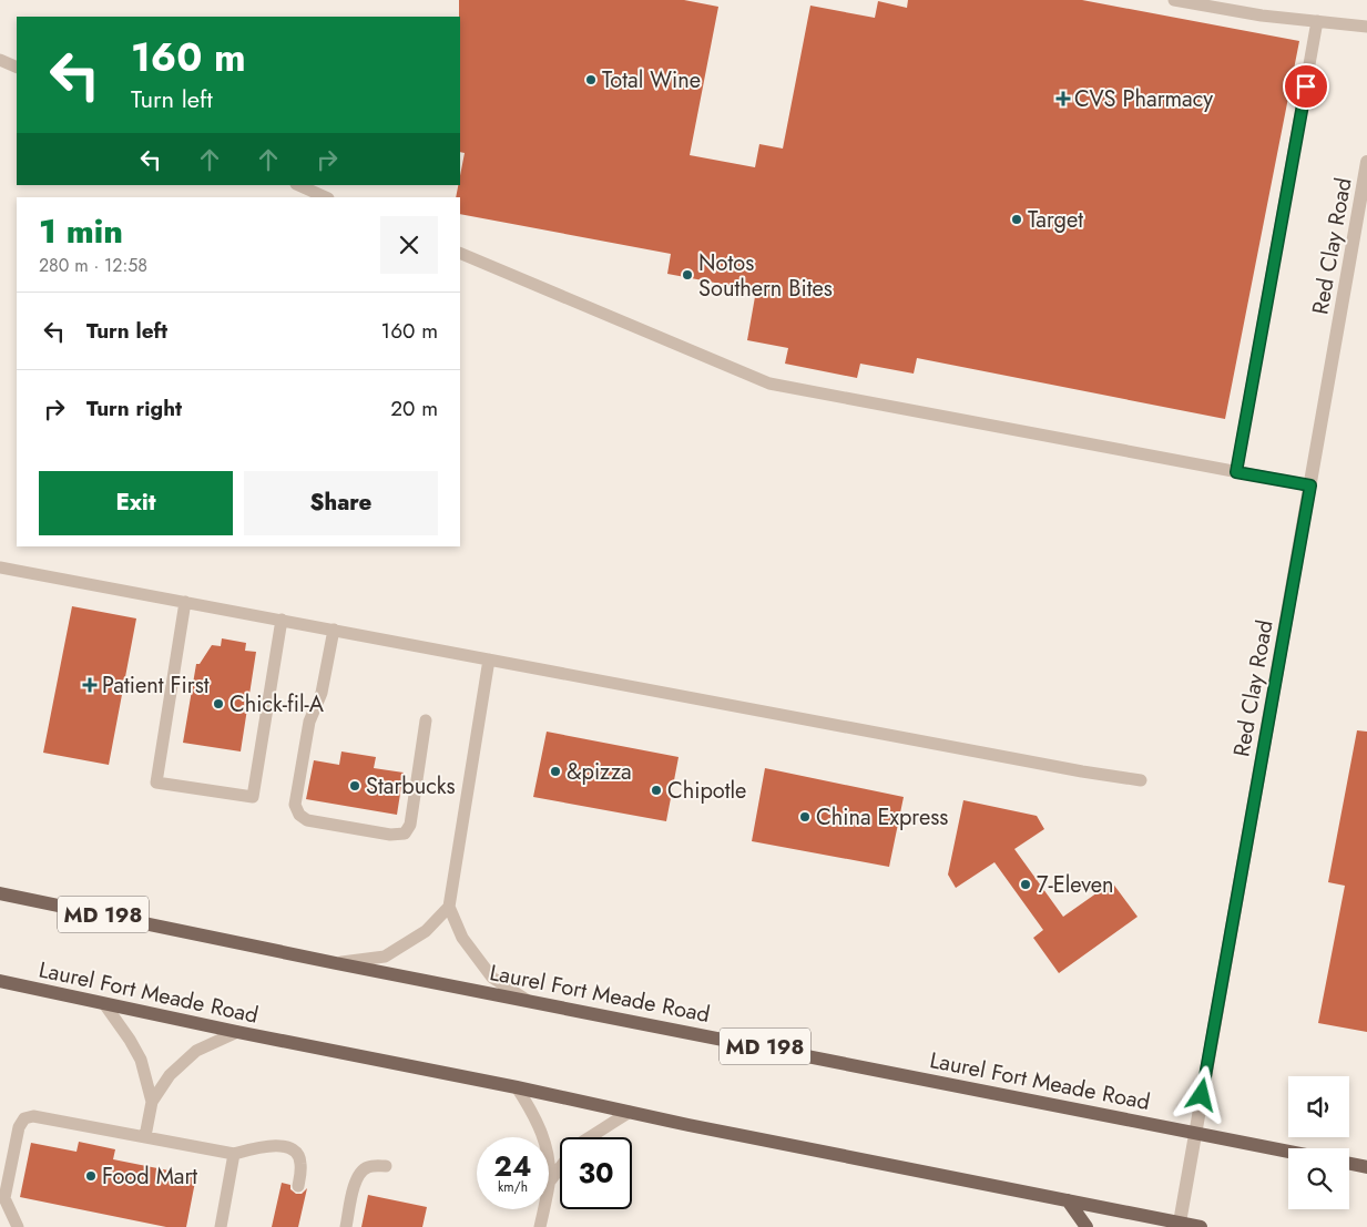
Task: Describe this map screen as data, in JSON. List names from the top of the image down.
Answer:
{
  "streets": {
    "main road": ["MD 198", "Laurel Fort Meade Road"],
    "street": ["Red Clay Road"]
  },
  "crossings": [
    ["Red Clay Road", "Laurel Fort Meade Road"]
  ],
  "places": {
    "other": [
      "Total Wine",
      "Target",
      "Notos Southern Bites",
      "Chick-fil-A",
      "&pizza",
      "Starbucks",
      "Chipotle",
      "China Express",
      "7-Eleven",
      "Food Mart"
    ],
    "health": ["CVS Pharmacy", "Patient First"]
  },
  "page": {
    "turn": ["160 m", "Turn left"],
    "heading": ["1 min", "280 m · 12:58"],
    "list": [
      {
        "name": "Turn left",
        "value": "160 m"
      },
      {
        "name": "Turn right",
        "value": "20 m"
      }
    ],
    "buttons": ["Exit", "Share"],
    "speed": "24 km/h",
    "limit": "30"
  }
}
